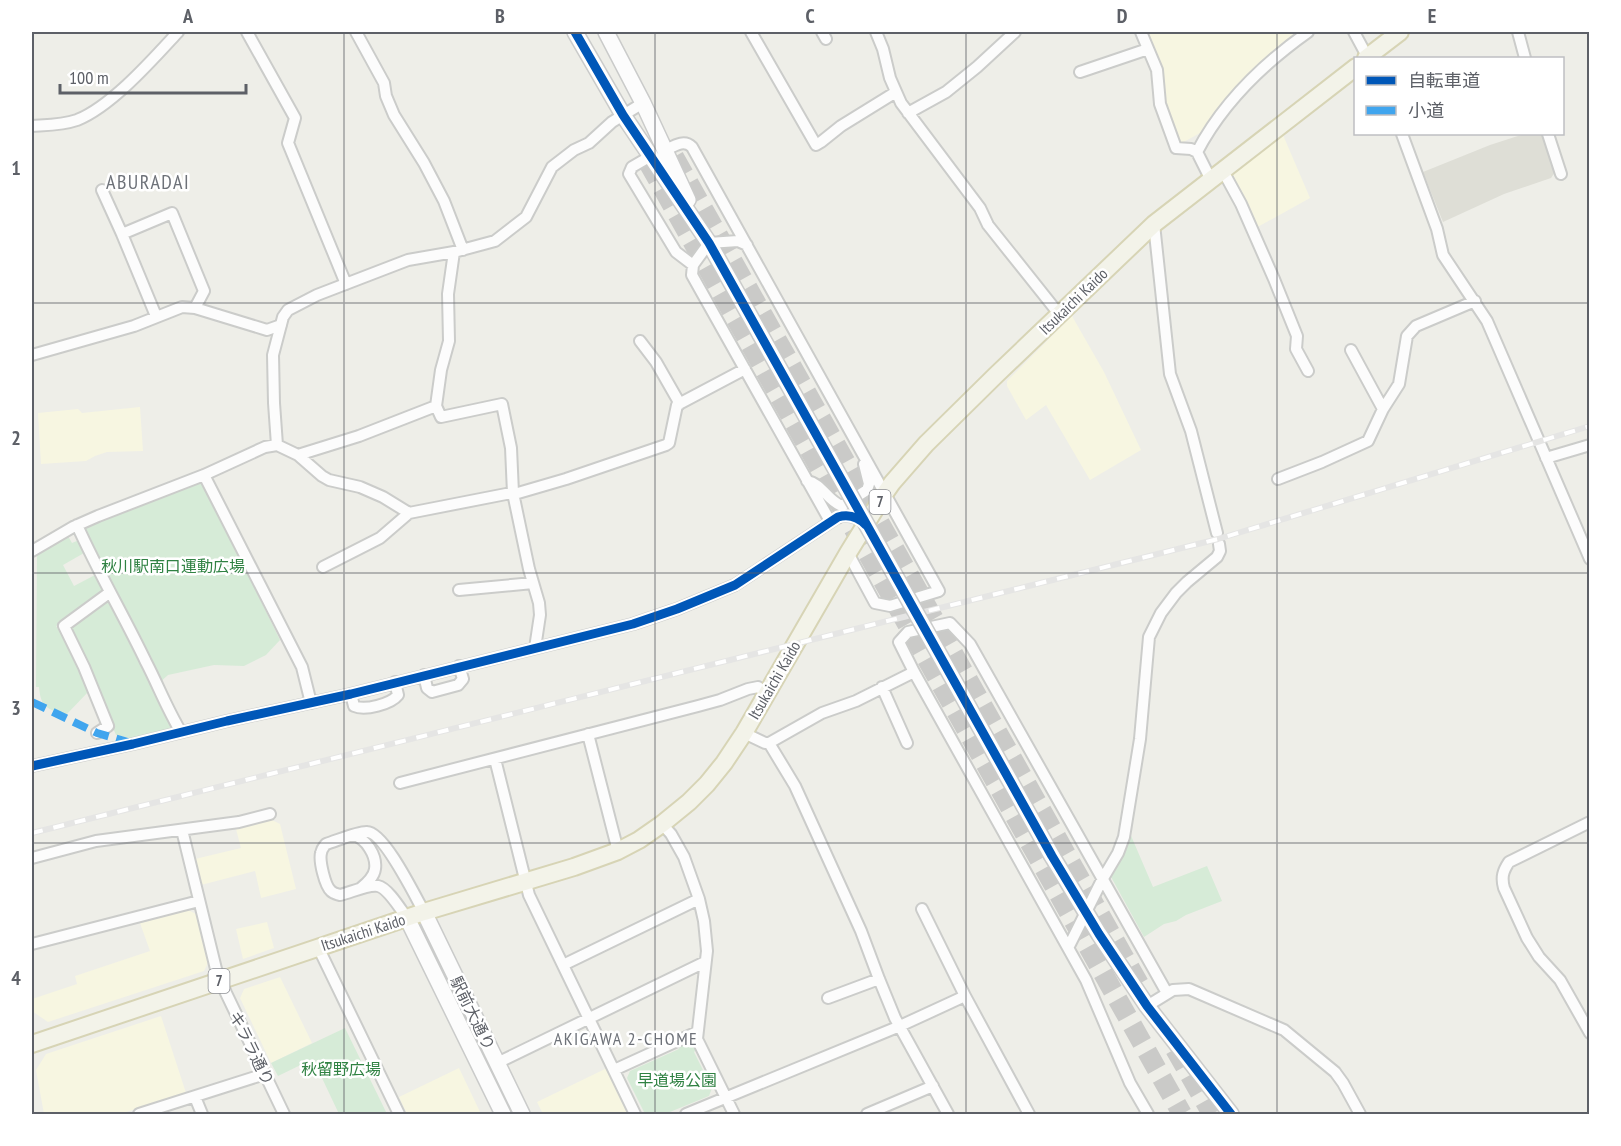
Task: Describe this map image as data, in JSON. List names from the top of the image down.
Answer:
{
  "streets": {
    "main road": ["Itsukaichi Kaido", "7"],
    "street": ["駅前大通り", "キララ通り"]
  },
  "crossings": [
    ["Itsukaichi Kaido", "駅前大通り"],
    ["Itsukaichi Kaido", "キララ通り"]
  ],
  "districts": ["ABURADAI", "AKIGAWA 2-CHOME"],
  "parks": ["秋川駅南口運動広場", "秋留野広場", "早道場公園"],
  "legend": ["自転車道", "小道"],
  "scale_bar": "100 m",
  "grid": {
    "columns": [
      "A",
      "B",
      "C",
      "D",
      "E"
    ],
    "rows": [
      "1",
      "2",
      "3",
      "4"
    ]
  }
}
